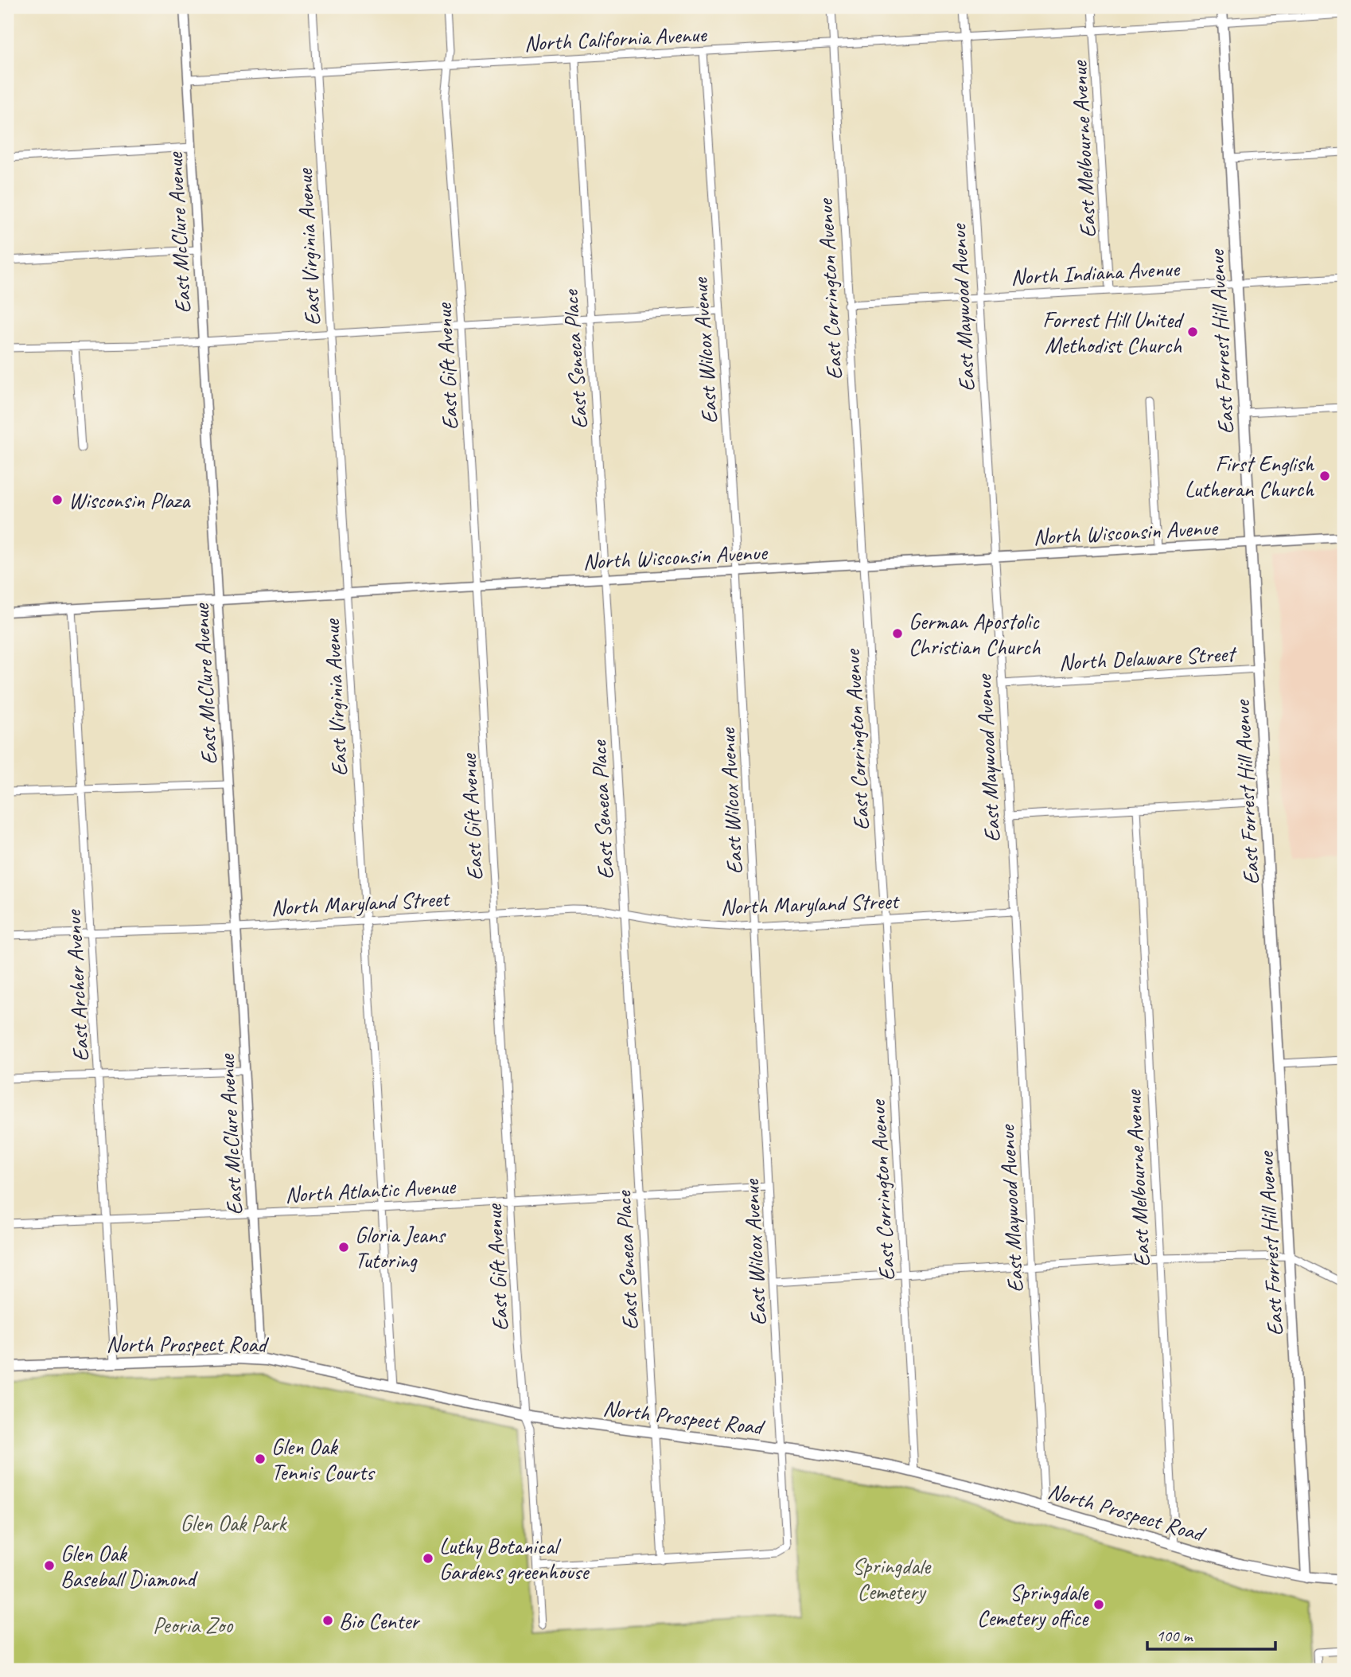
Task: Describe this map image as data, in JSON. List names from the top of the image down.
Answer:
{
  "streets": {
    "main road": ["East Forrest Hill Avenue", "North Prospect Road"],
    "street": [
      "North California Avenue",
      "East Melbourne Avenue",
      "East McClure Avenue",
      "East Virginia Avenue",
      "North Indiana Avenue",
      "East Corrington Avenue",
      "East Maywood Avenue",
      "East Wilcox Avenue",
      "East Seneca Place",
      "East Gift Avenue",
      "North Wisconsin Avenue",
      "North Delaware Street",
      "North Maryland Street",
      "East Archer Avenue",
      "North Atlantic Avenue"
    ]
  },
  "crossings": [
    ["North California Avenue", "East Melbourne Avenue"],
    ["North California Avenue", "East McClure Avenue"],
    ["North California Avenue", "East Virginia Avenue"],
    ["North California Avenue", "East Corrington Avenue"],
    ["North California Avenue", "East Maywood Avenue"],
    ["North California Avenue", "East Forrest Hill Avenue"],
    ["North California Avenue", "East Wilcox Avenue"],
    ["North California Avenue", "East Seneca Place"],
    ["North California Avenue", "East Gift Avenue"],
    ["East Melbourne Avenue", "North Indiana Avenue"],
    ["East Melbourne Avenue", "North Prospect Road"],
    ["East McClure Avenue", "North Wisconsin Avenue"],
    ["East McClure Avenue", "North Maryland Street"],
    ["East McClure Avenue", "North Atlantic Avenue"],
    ["East McClure Avenue", "North Prospect Road"],
    ["East Virginia Avenue", "North Wisconsin Avenue"],
    ["East Virginia Avenue", "North Maryland Street"],
    ["East Virginia Avenue", "North Atlantic Avenue"],
    ["East Virginia Avenue", "North Prospect Road"],
    ["North Indiana Avenue", "East Corrington Avenue"],
    ["North Indiana Avenue", "East Maywood Avenue"],
    ["North Indiana Avenue", "East Forrest Hill Avenue"],
    ["East Corrington Avenue", "North Wisconsin Avenue"],
    ["East Corrington Avenue", "North Maryland Street"],
    ["East Corrington Avenue", "North Prospect Road"],
    ["East Maywood Avenue", "North Wisconsin Avenue"],
    ["East Maywood Avenue", "North Delaware Street"],
    ["East Maywood Avenue", "North Maryland Street"],
    ["East Maywood Avenue", "North Prospect Road"],
    ["East Forrest Hill Avenue", "North Wisconsin Avenue"],
    ["East Forrest Hill Avenue", "North Delaware Street"],
    ["East Forrest Hill Avenue", "North Prospect Road"],
    ["East Wilcox Avenue", "East Seneca Place"],
    ["East Wilcox Avenue", "North Wisconsin Avenue"],
    ["East Wilcox Avenue", "North Maryland Street"],
    ["East Wilcox Avenue", "North Atlantic Avenue"],
    ["East Wilcox Avenue", "North Prospect Road"],
    ["East Seneca Place", "North Wisconsin Avenue"],
    ["East Seneca Place", "North Maryland Street"],
    ["East Seneca Place", "North Atlantic Avenue"],
    ["East Seneca Place", "North Prospect Road"],
    ["East Gift Avenue", "North Wisconsin Avenue"],
    ["East Gift Avenue", "North Maryland Street"],
    ["East Gift Avenue", "North Atlantic Avenue"],
    ["East Gift Avenue", "North Prospect Road"],
    ["North Wisconsin Avenue", "East Archer Avenue"],
    ["North Maryland Street", "East Archer Avenue"],
    ["East Archer Avenue", "North Atlantic Avenue"],
    ["East Archer Avenue", "North Prospect Road"]
  ],
  "parks": ["Glen Oak Park", "Springdale Cemetery", "Peoria Zoo"],
  "places": [
    "Forrest Hill United Methodist Church",
    "First English Lutheran Church",
    "Wisconsin Plaza",
    "German Apostolic Christian Church",
    "Gloria Jeans Tutoring",
    "Glen Oak Tennis Courts",
    "Luthy Botanical Gardens greenhouse",
    "Glen Oak Baseball Diamond",
    "Springdale Cemetery office",
    "Bio Center"
  ],
  "scale_bar": "100 m"
}
